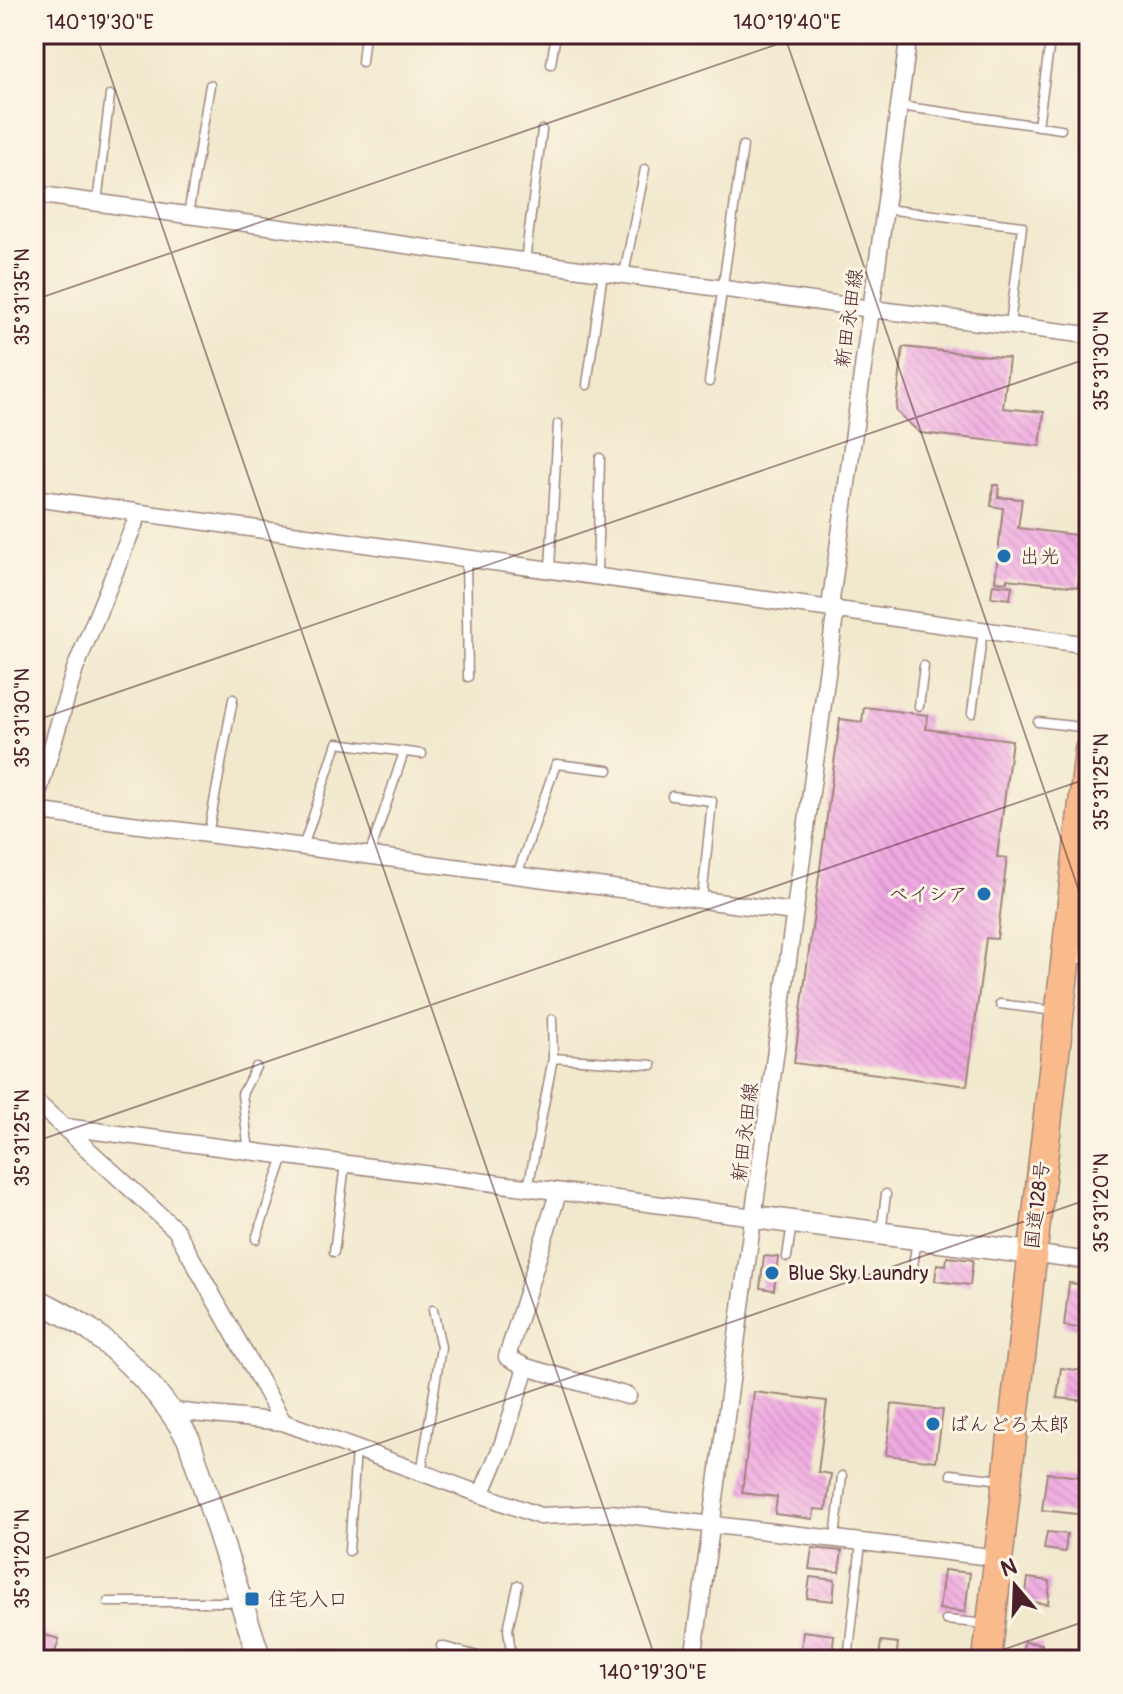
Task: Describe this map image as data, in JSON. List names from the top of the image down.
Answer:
{
  "streets": {
    "highway": ["国道128号"],
    "street": ["新田永田線"]
  },
  "places": {
    "other": [
      "出光",
      "ベイシア",
      "Blue Sky Laundry",
      "ばんどろ太郎"
    ],
    "transit": ["住宅入口"]
  },
  "north": "top",
  "coordinates": [
    "140°19'30\"E",
    "140°19'40\"E",
    "35°31'35\"N",
    "35°31'30\"N",
    "35°31'25\"N",
    "35°31'20\"N"
  ]
}
